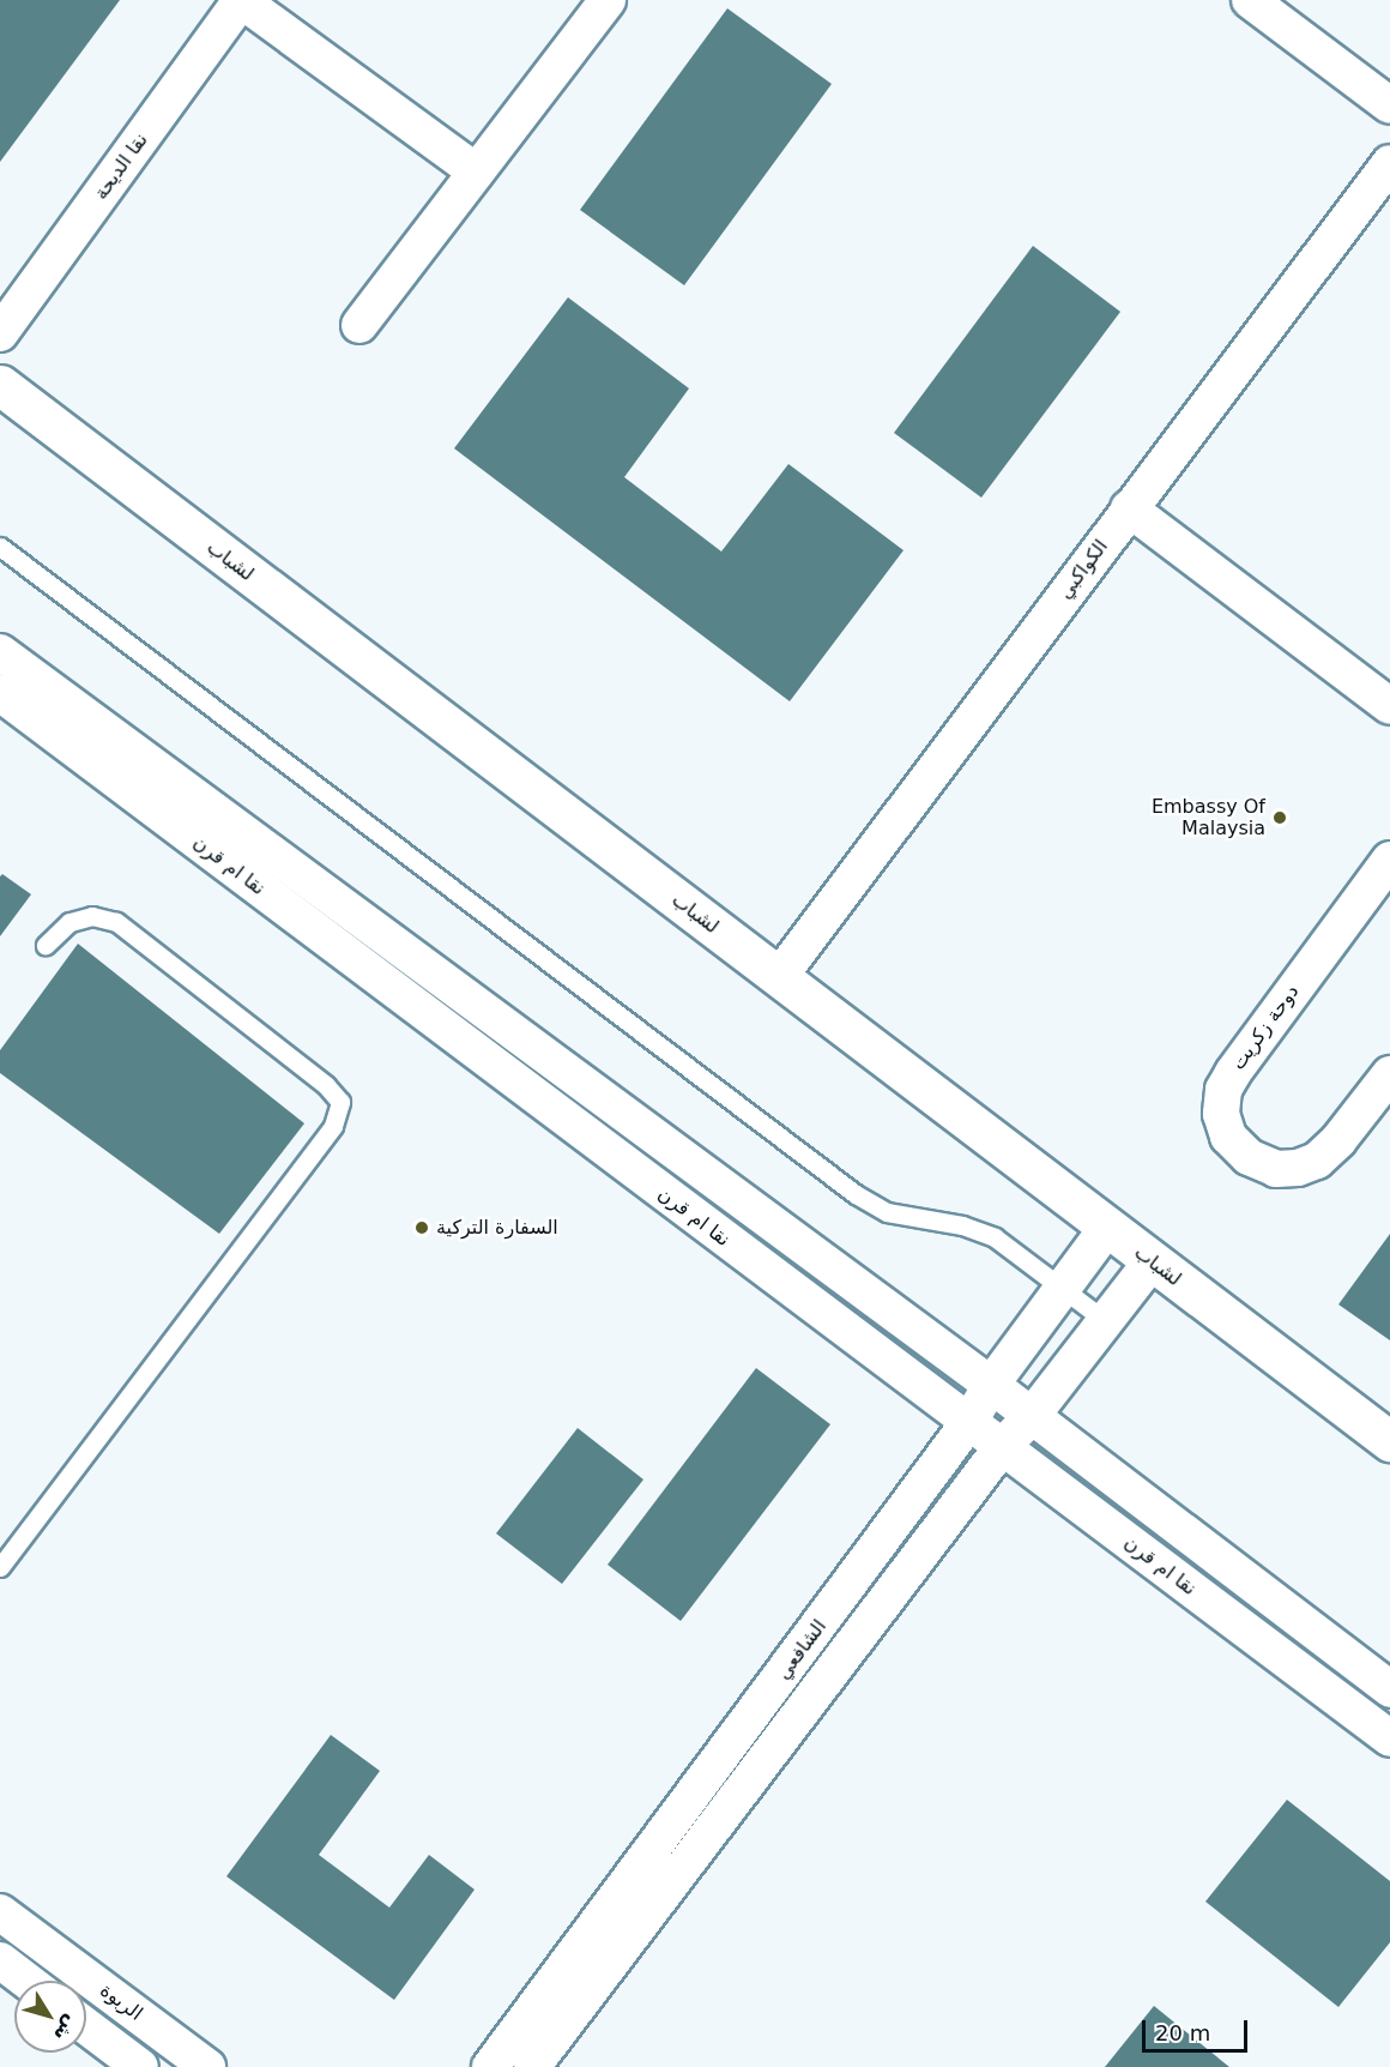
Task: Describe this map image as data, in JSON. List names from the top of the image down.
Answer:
{
  "streets": {
    "street": [
      "نقا الديحة",
      "لشباب",
      "الكواكبي",
      "نقا ام قرن",
      "دوحة زكريت",
      "الشافعي",
      "الربوة"
    ]
  },
  "crossings": [
    ["لشباب", "الكواكبي"],
    ["لشباب", "الشافعي"],
    ["نقا ام قرن", "الشافعي"]
  ],
  "places": ["Embassy Of Malaysia", "السفارة التركية"],
  "scale_bar": "20 m",
  "north": "bottom right"
}
